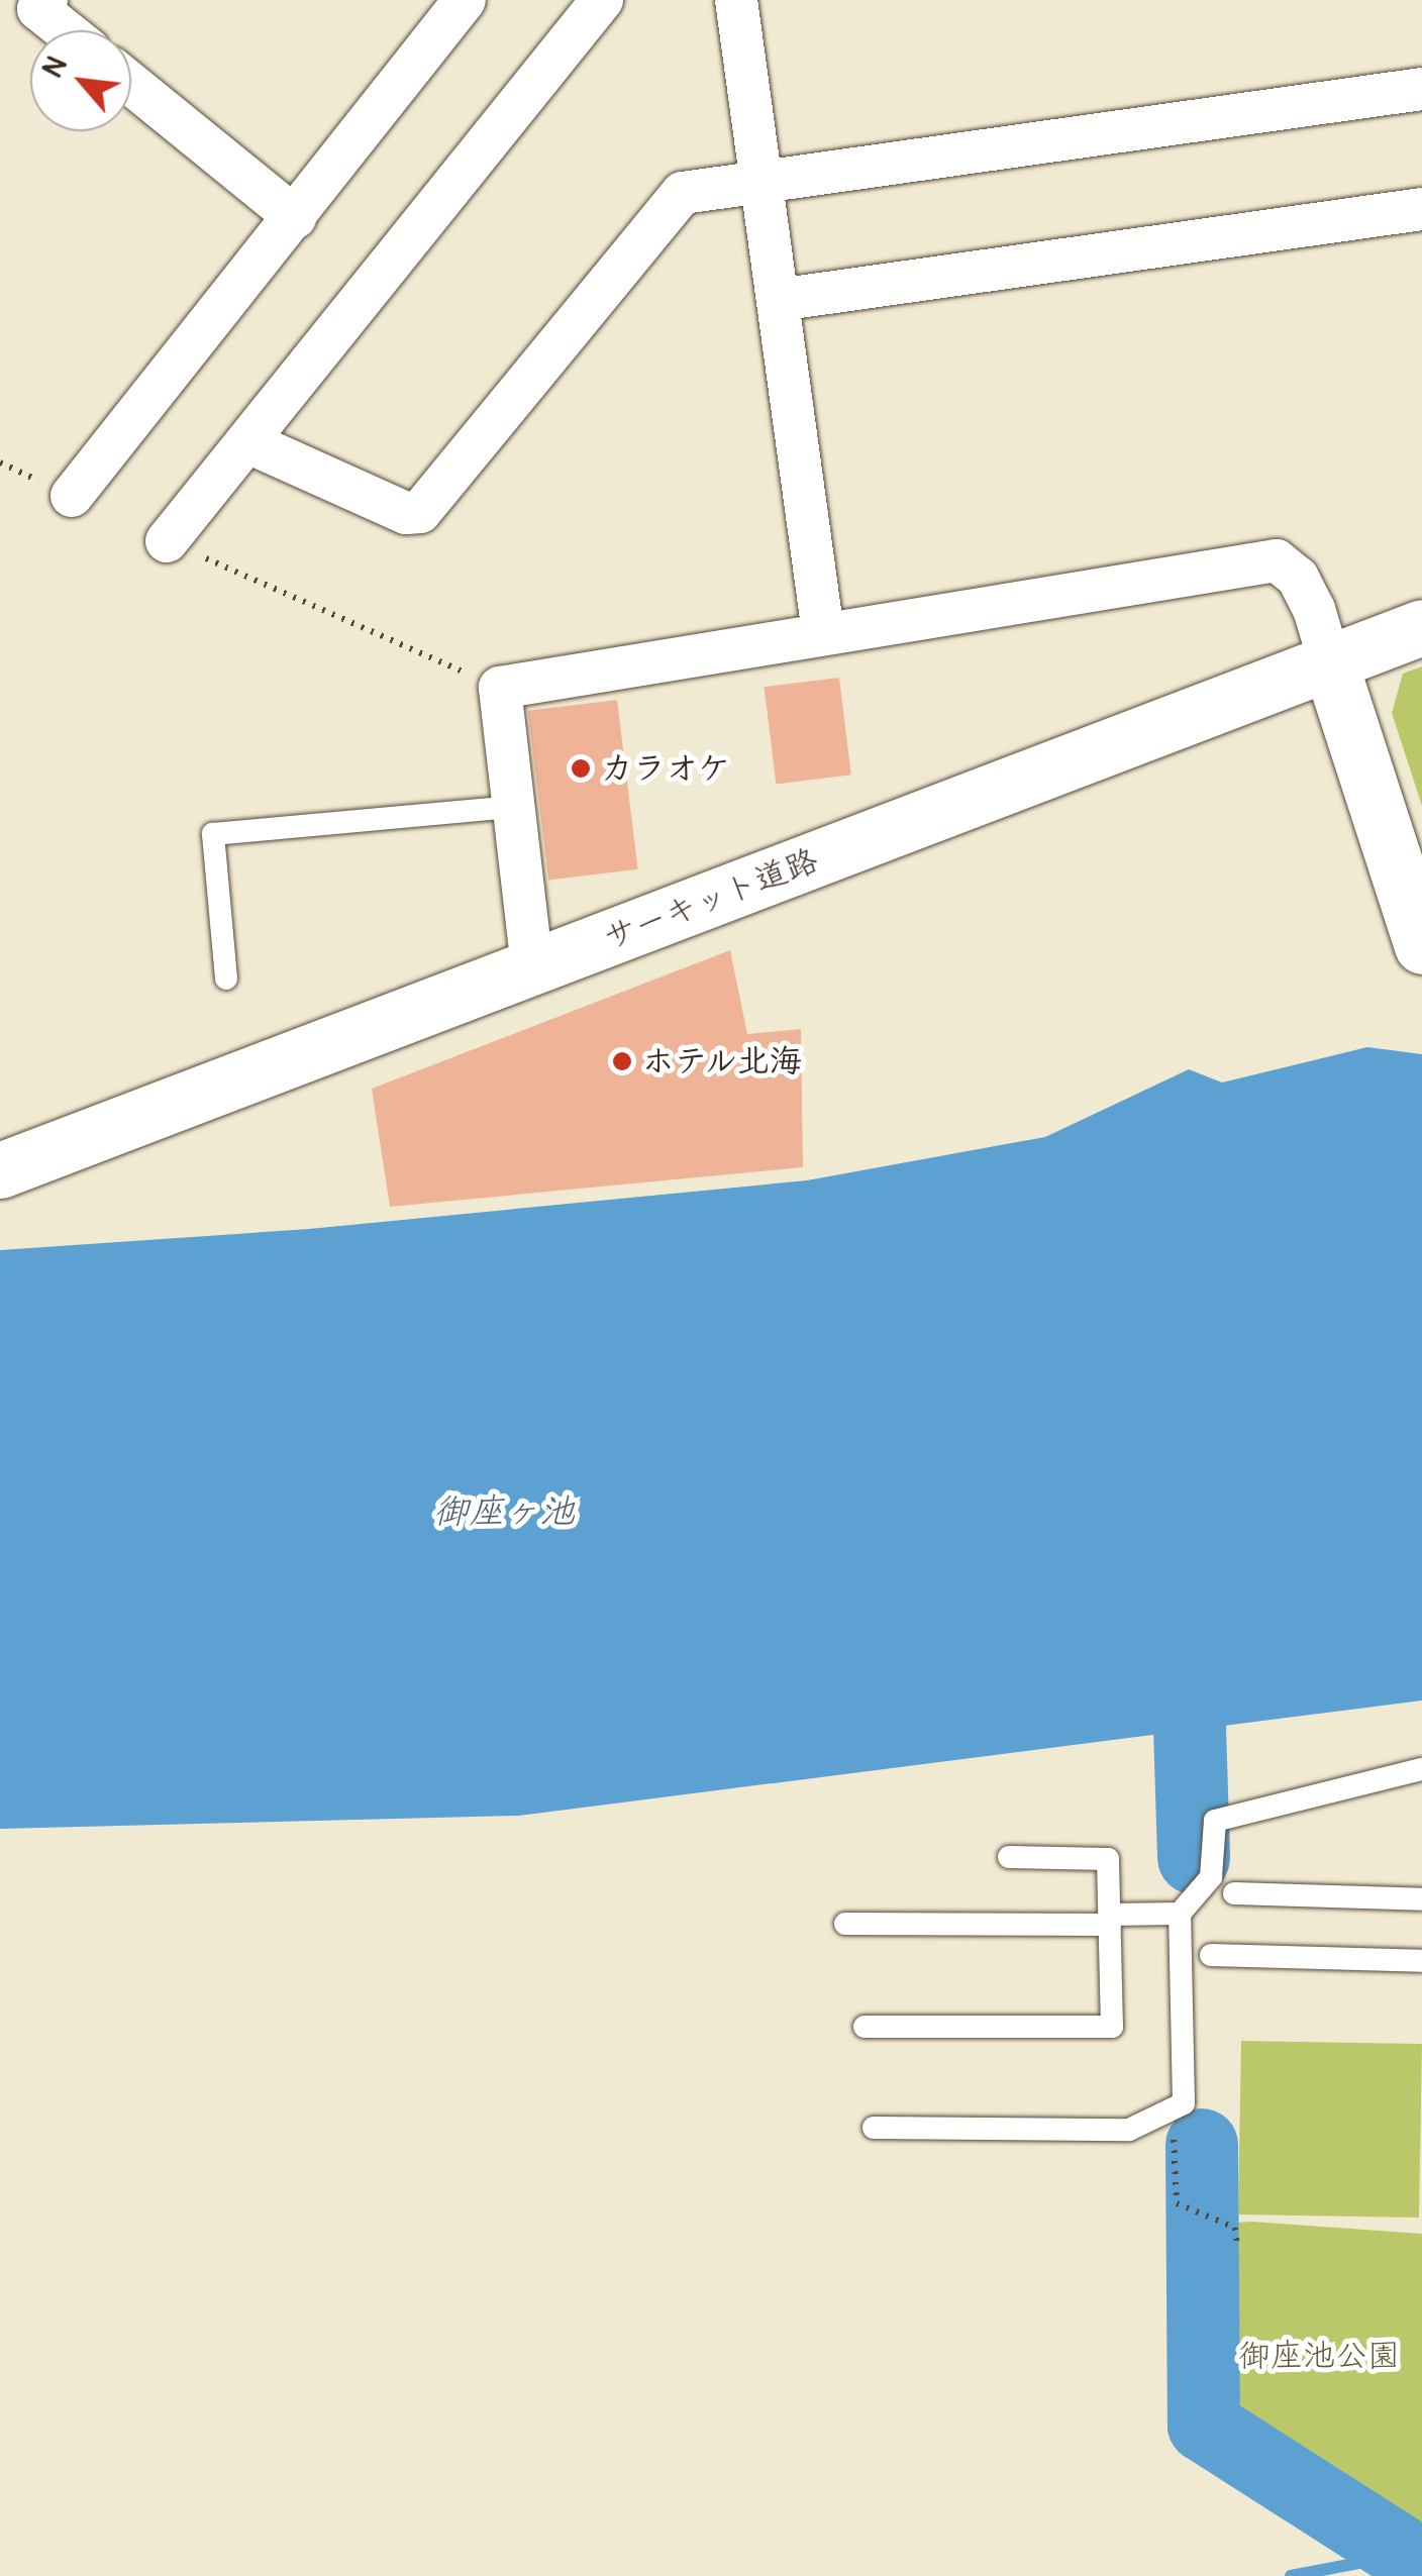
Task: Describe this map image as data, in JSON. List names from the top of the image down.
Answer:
{
  "streets": {
    "street": ["サーキット道路"]
  },
  "water": ["御座ヶ池"],
  "parks": ["御座池公園"],
  "places": ["カラオケ", "ホテル北海"],
  "north": "top left"
}
